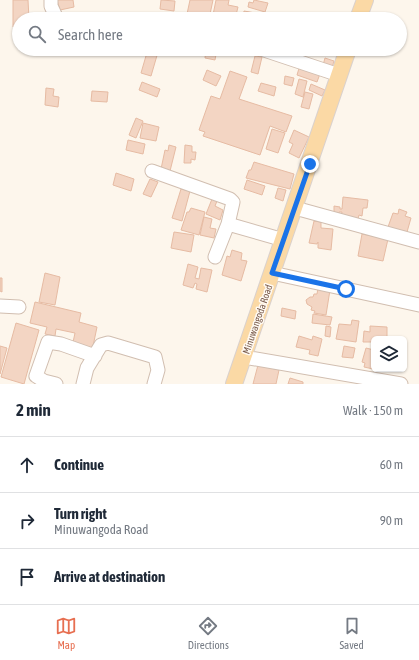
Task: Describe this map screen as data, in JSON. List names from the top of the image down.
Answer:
{
  "streets": {
    "main road": ["Minuwangoda Road"]
  },
  "page": {
    "search": "Search here",
    "heading": ["2 min", "Walk · 150 m"],
    "list": [
      ["Continue", "60 m"],
      ["Turn right", "Minuwangoda Road", "90 m"],
      "Arrive at destination"
    ],
    "nav": ["Map", "Directions", "Saved"]
  }
}
